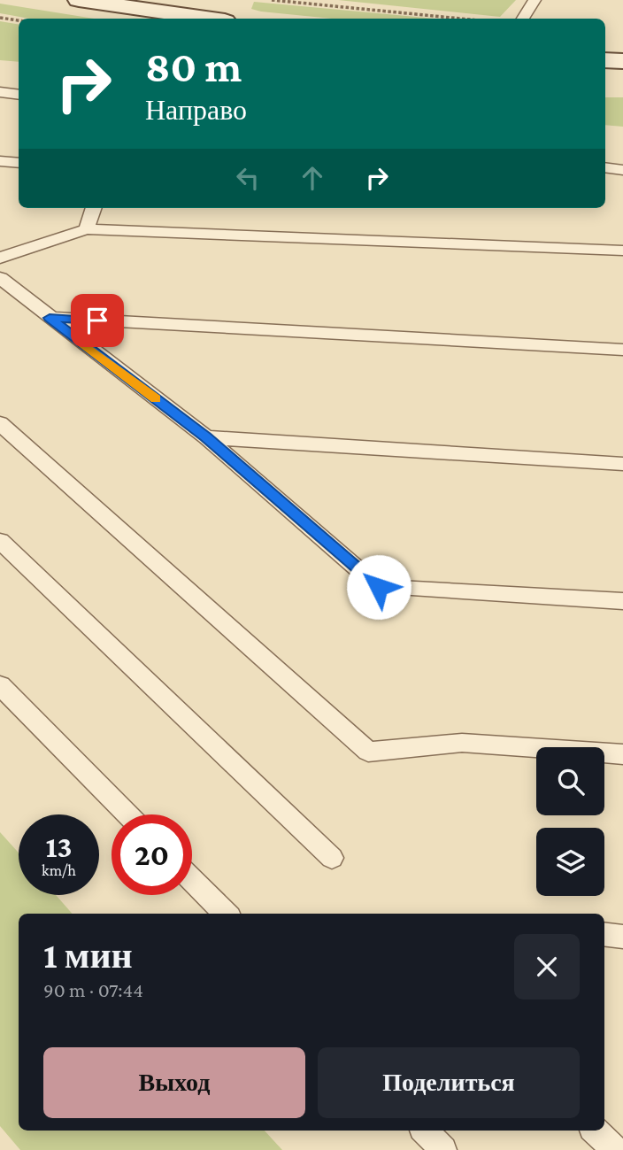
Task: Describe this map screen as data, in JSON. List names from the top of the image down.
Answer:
{
  "page": {
    "turn": ["80 m", "Направо"],
    "speed": "13 km/h",
    "limit": "20",
    "heading": ["1 мин", "90 m · 07:44"],
    "buttons": ["Выход", "Поделиться"]
  }
}
